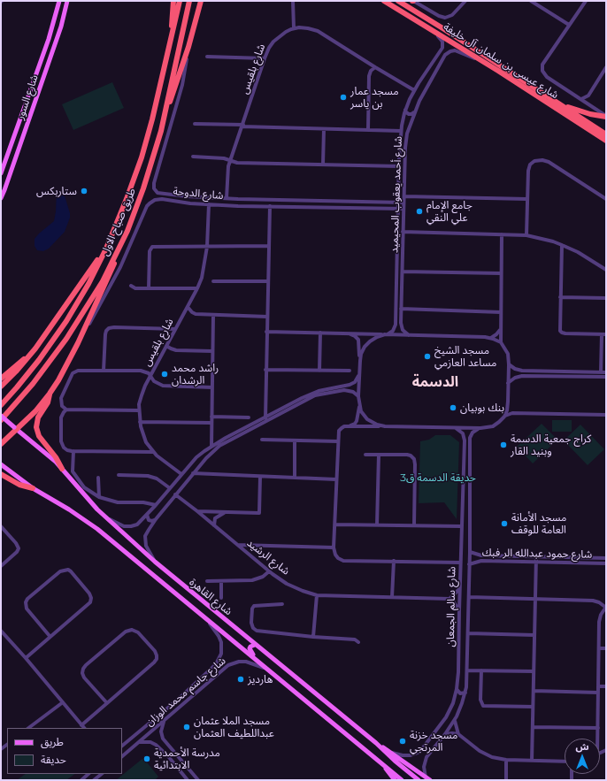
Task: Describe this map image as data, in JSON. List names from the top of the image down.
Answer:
{
  "streets": {
    "highway": ["شارع عيسى بن سلمان آل خليفة", "طريق صباح الاول"],
    "main road": ["شارع السور", "شارع القاهرة"],
    "street": [
      "شارع بلقيس",
      "شارع الدوحة",
      "شارع أحمد يعقوب المحيميد",
      "شارع حمود عبدالله الر فبك",
      "شارع الرشيد",
      "شارع سالم الجمعان",
      "شارع جاسم محمد الوزان"
    ]
  },
  "crossings": [
    ["شارع عيسى بن سلمان آل خليفة", "شارع أحمد يعقوب المحيميد"],
    ["شارع بلقيس", "شارع الدوحة"],
    ["شارع الدوحة", "شارع أحمد يعقوب المحيميد"],
    ["شارع حمود عبدالله الر فبك", "شارع سالم الجمعان"],
    ["شارع القاهرة", "شارع جاسم محمد الوزان"]
  ],
  "districts": ["الدسمة"],
  "parks": ["حديقة الدسمة ق3"],
  "places": [
    "مسجد عمار بن ياسر",
    "ستاربكس",
    "جامع الإمام علي النقي",
    "مسجد الشيخ مساعد العازمي",
    "راشد محمد الرشدان",
    "بنك بوبيان",
    "كراج جمعية الدسمة وبنيد القار",
    "مسجد الأمانة العامة للوقف",
    "هارديز",
    "مسجد الملا عثمان عبداللطيف العثمان",
    "مسجد خزنة المرتجي",
    "مدرسة الأحمدية الابتدائية"
  ],
  "legend": ["طريق", "حديقة"],
  "north": "top"
}
